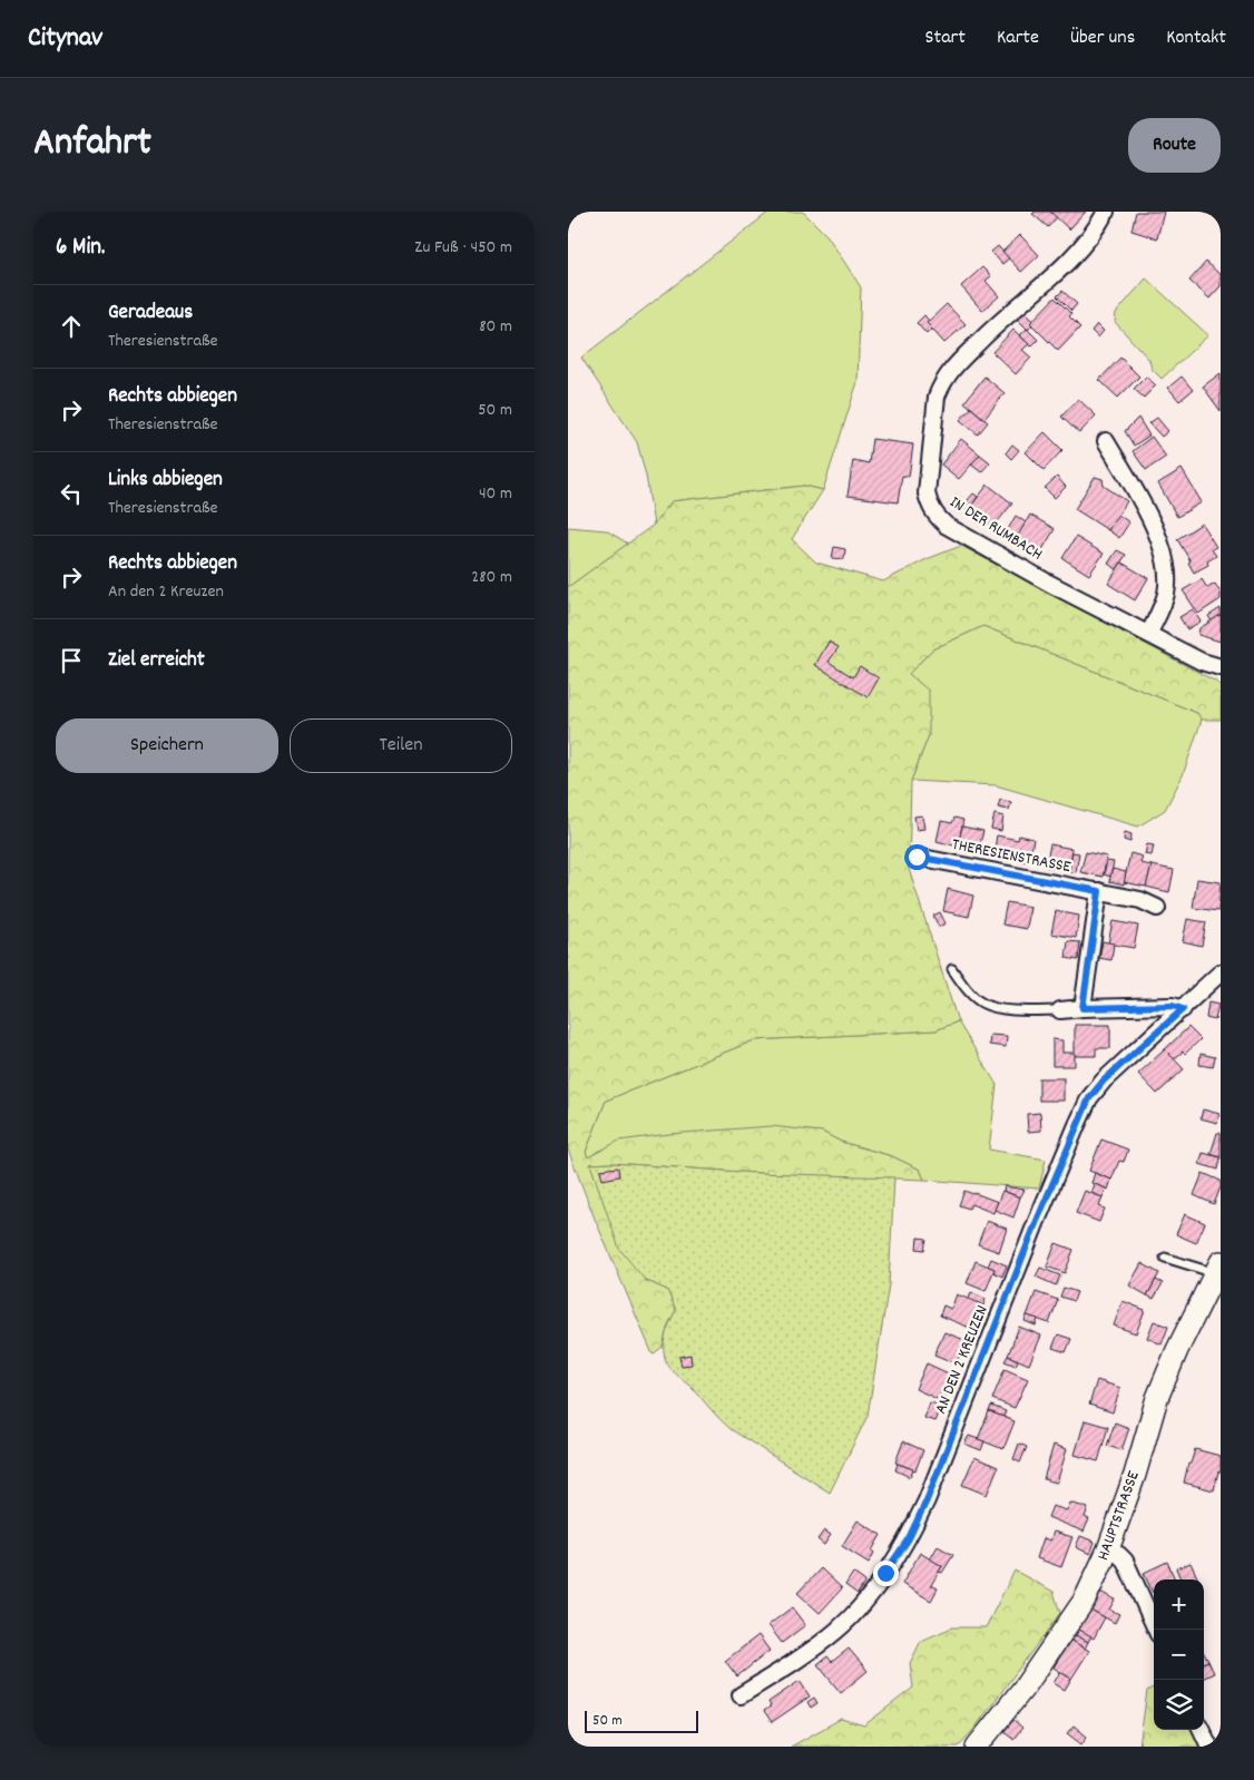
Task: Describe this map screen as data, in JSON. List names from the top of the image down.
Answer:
{
  "streets": {
    "main road": ["HAUPTSTRASSE"],
    "street": ["IN DER RUMBACH", "THERESIENSTRASSE", "AN DEN 2 KREUZEN"]
  },
  "scale_bar": "50 m",
  "page": {
    "header": "Citynav",
    "nav": [
      "Start",
      "Karte",
      "Über uns",
      "Kontakt"
    ],
    "title": "Anfahrt",
    "buttons": [
      "Route",
      ["Speichern", "Teilen"]
    ],
    "heading": ["6 Min.", "Zu Fuß · 450 m"],
    "list": [
      ["Geradeaus", "Theresienstraße", "80 m"],
      ["Rechts abbiegen", "Theresienstraße", "50 m"],
      ["Links abbiegen", "Theresienstraße", "40 m"],
      ["Rechts abbiegen", "An den 2 Kreuzen", "280 m"],
      "Ziel erreicht"
    ],
    "map_buttons": ["+", "−"],
    "scale": "50 m"
  }
}
